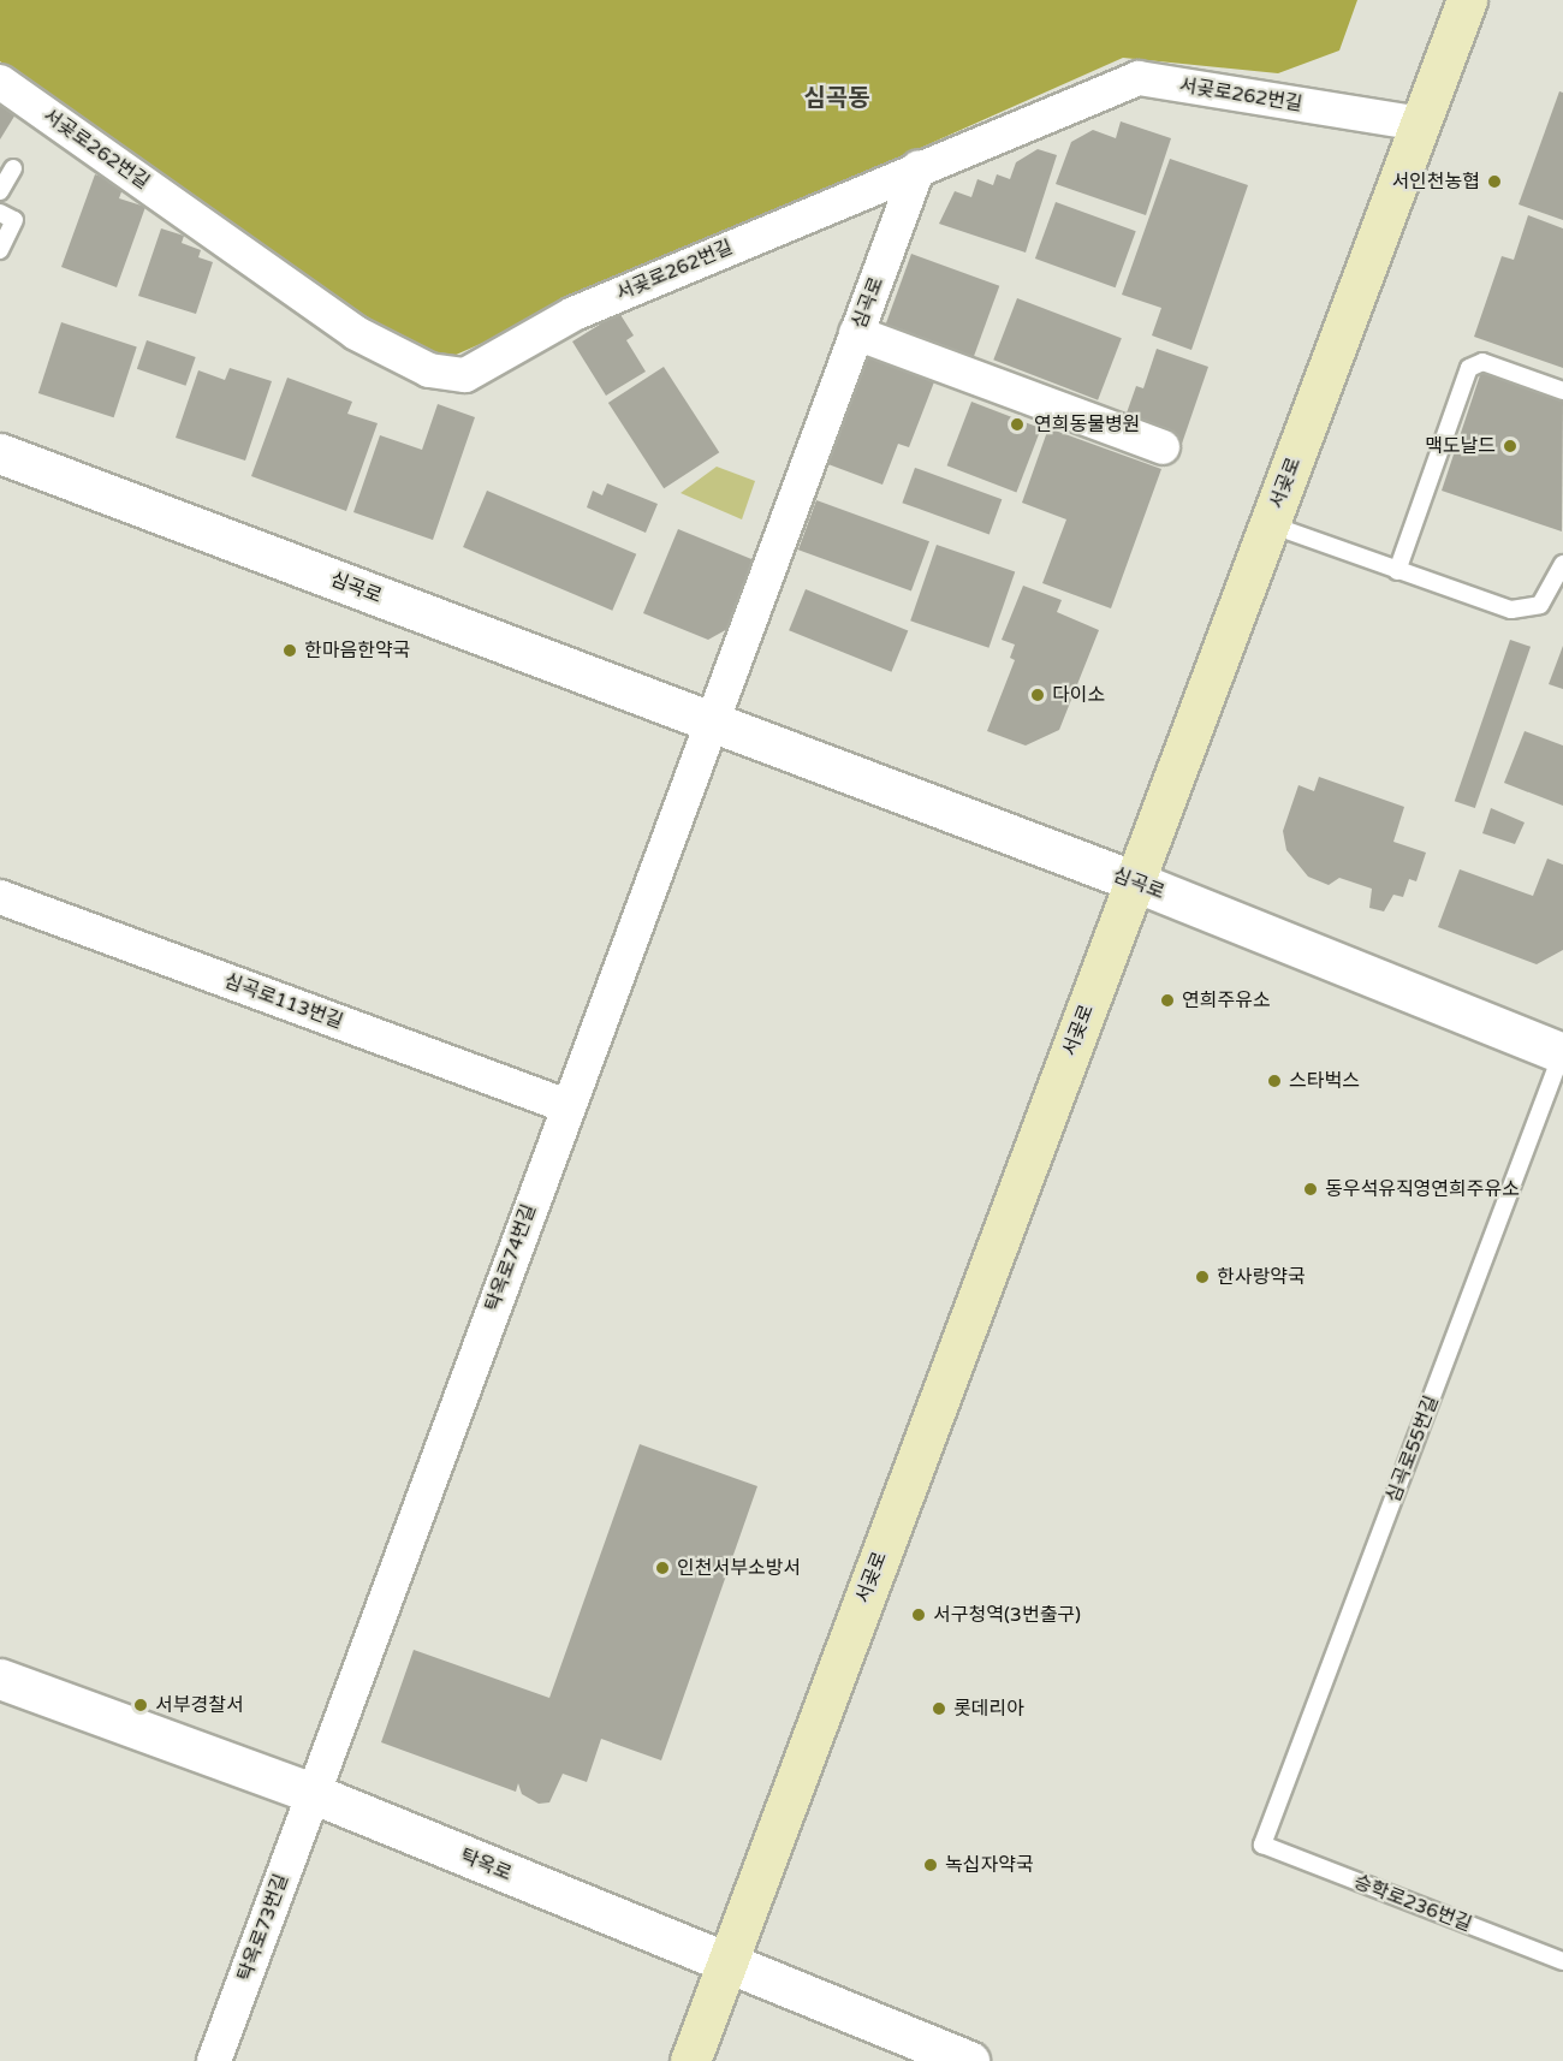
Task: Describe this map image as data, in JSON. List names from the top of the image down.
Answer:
{
  "streets": {
    "main road": ["서곶로"],
    "street": [
      "서곶로262번길",
      "심곡로",
      "심곡로113번길",
      "탁옥로74번길",
      "탁옥로",
      "탁옥로73번길"
    ],
    "lane": ["심곡로55번길", "승학로236번길"]
  },
  "crossings": [
    ["서곶로262번길", "심곡로"],
    ["서곶로262번길", "서곶로"],
    ["심곡로", "서곶로"],
    ["심곡로", "탁옥로74번길"],
    ["심곡로", "심곡로55번길"],
    ["서곶로", "탁옥로"],
    ["심곡로113번길", "탁옥로74번길"],
    ["탁옥로74번길", "탁옥로"],
    ["탁옥로74번길", "탁옥로73번길"],
    ["심곡로55번길", "승학로236번길"],
    ["탁옥로", "탁옥로73번길"]
  ],
  "districts": ["심곡동"],
  "places": [
    "서인천농협",
    "연희동물병원",
    "맥도날드",
    "한마음한약국",
    "다이소",
    "연희주유소",
    "스타벅스",
    "동우석유직영연희주유소",
    "한사랑약국",
    "인천서부소방서",
    "서구청역(3번출구)",
    "서부경찰서",
    "롯데리아",
    "녹십자약국"
  ]
}
